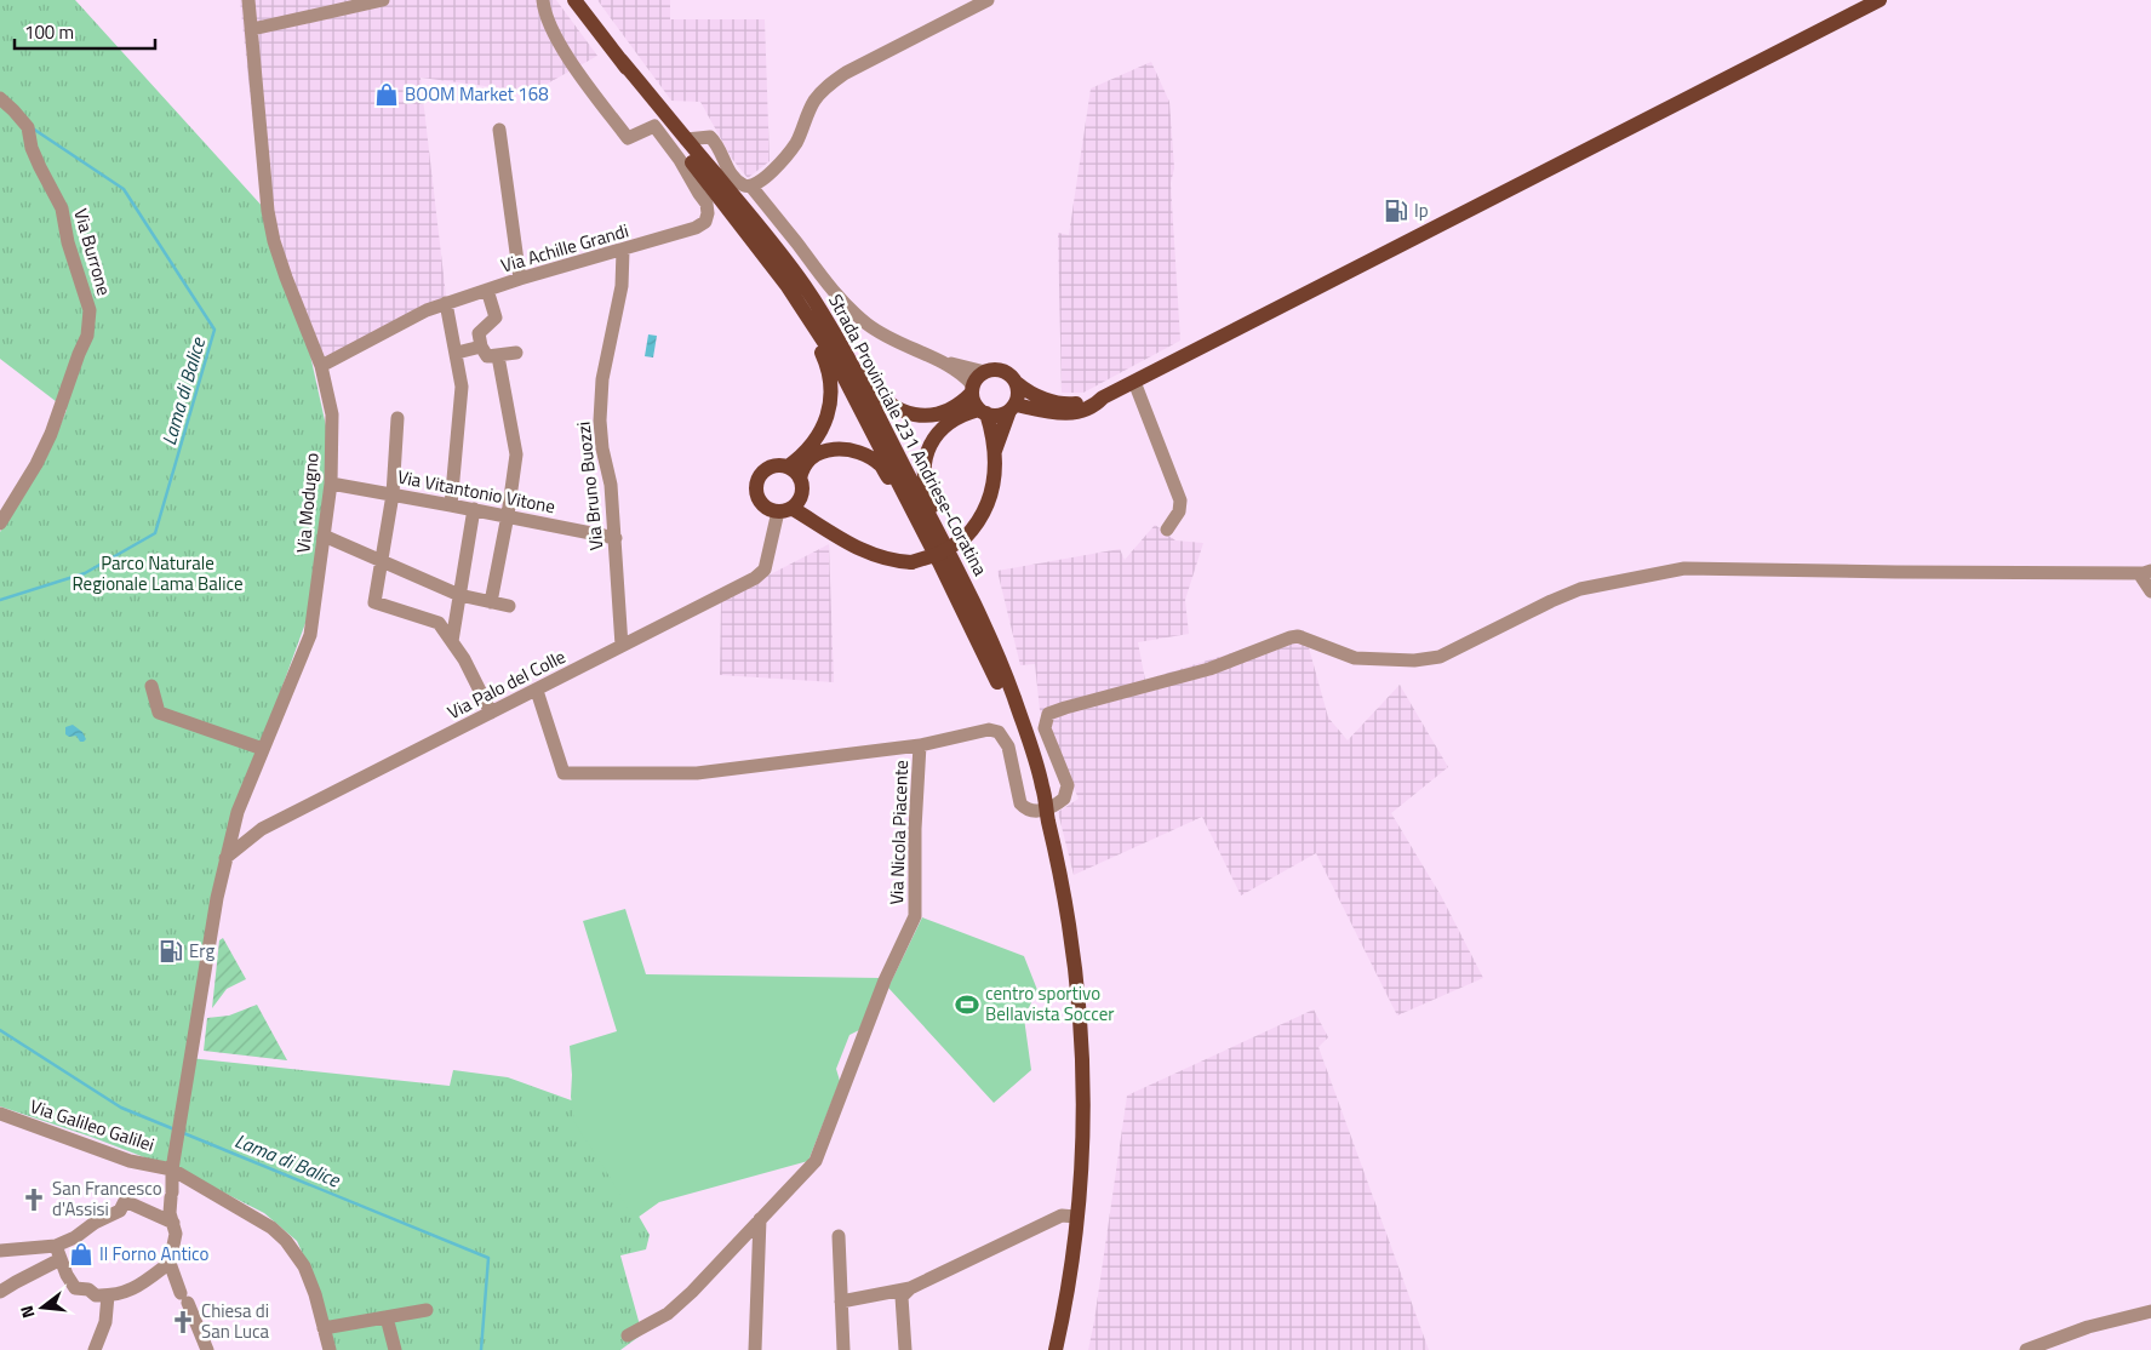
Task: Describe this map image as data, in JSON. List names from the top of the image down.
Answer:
{
  "streets": {
    "main road": ["Strada Provinciale 231 Andriese-Coratina"],
    "street": [
      "Via Achille Grandi",
      "Via Burrone",
      "Via Bruno Buozzi",
      "Via Vitantonio Vitone",
      "Via Modugno",
      "Via Palo del Colle",
      "Via Nicola Piacente",
      "Via Galileo Galilei"
    ]
  },
  "crossings": [
    ["Via Achille Grandi", "Via Bruno Buozzi"],
    ["Via Achille Grandi", "Via Modugno"],
    ["Via Bruno Buozzi", "Via Vitantonio Vitone"],
    ["Via Bruno Buozzi", "Via Palo del Colle"],
    ["Via Vitantonio Vitone", "Via Modugno"],
    ["Via Modugno", "Via Palo del Colle"],
    ["Via Modugno", "Via Galileo Galilei"],
    ["Via Palo del Colle", "Via Nicola Piacente"]
  ],
  "water": ["Lama di Balice"],
  "parks": ["Parco Naturale Regionale Lama Balice"],
  "places": {
    "shop": ["BOOM Market 168", "Il Forno Antico"],
    "fuel station": ["Ip", "Erg"],
    "sports": ["centro sportivo Bellavista Soccer"],
    "church": ["San Francesco d'Assisi", "Chiesa di San Luca"]
  },
  "scale_bar": "100 m",
  "north": "left"
}
